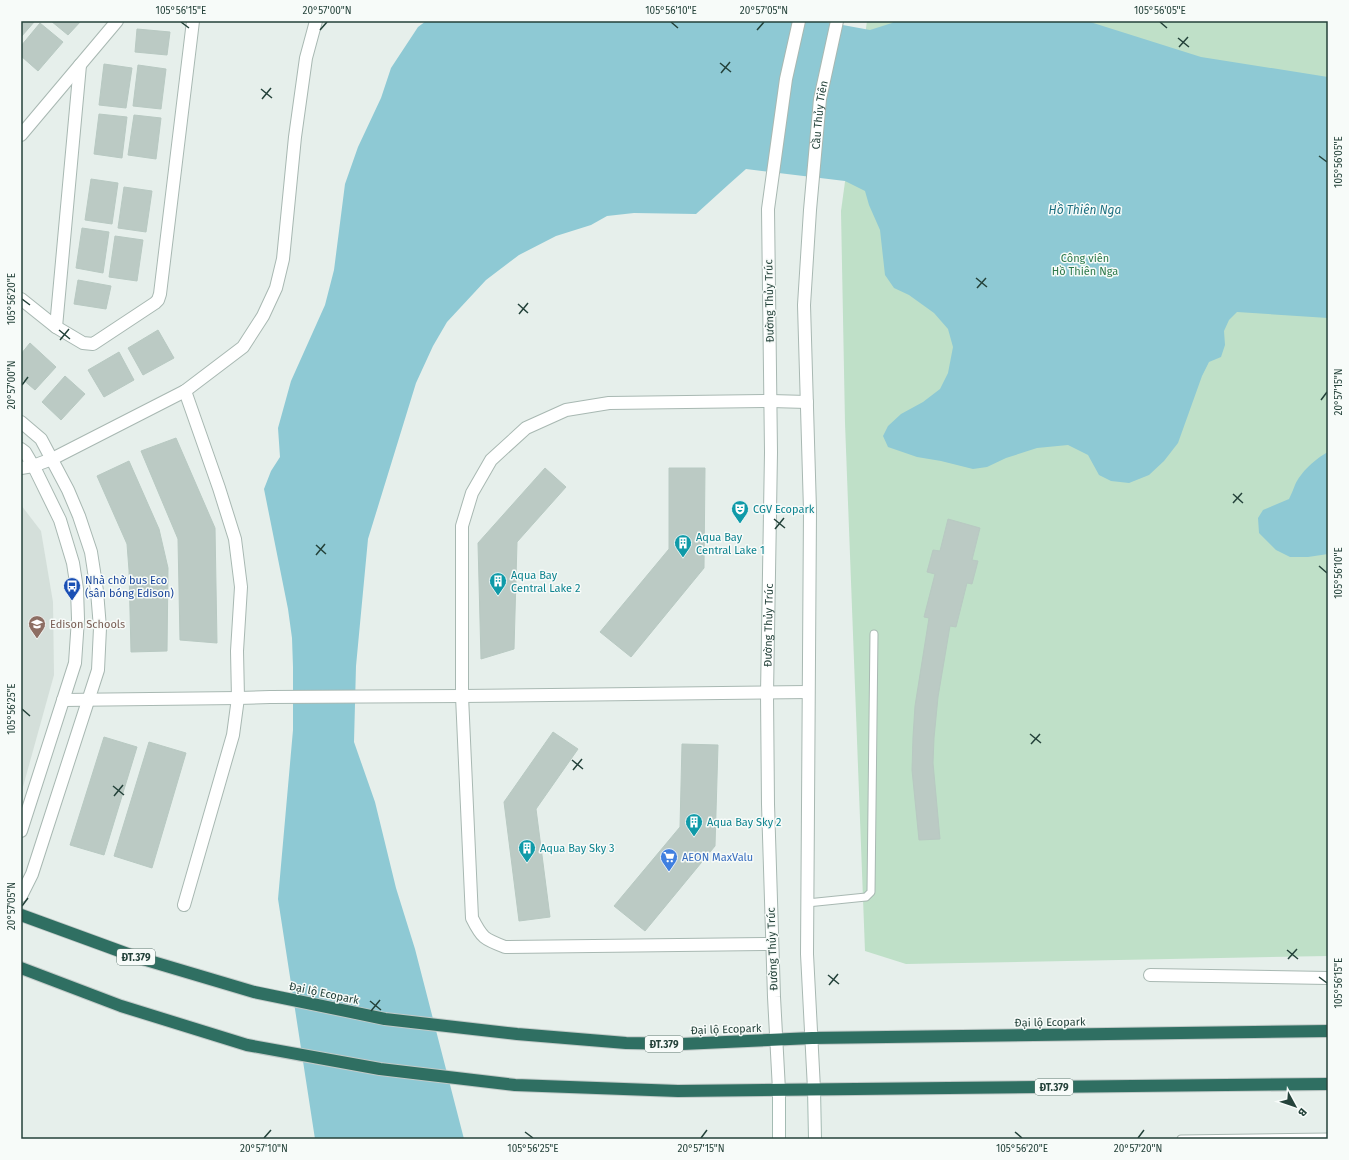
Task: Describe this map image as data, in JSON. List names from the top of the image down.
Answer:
{
  "streets": {
    "highway": ["ĐT.379", "Đại lộ Ecopark"],
    "street": ["Cầu Thủy Tiên", "Đường Thủy Trúc"]
  },
  "crossings": [
    ["Đường Thủy Trúc", "ĐT.379"],
    ["Đường Thủy Trúc", "Đại lộ Ecopark"]
  ],
  "water": ["Hồ Thiên Nga"],
  "parks": ["Công viên Hồ Thiên Nga"],
  "places": {
    "theatre": ["CGV Ecopark"],
    "building": [
      "Aqua Bay Central Lake 1",
      "Aqua Bay Central Lake 2",
      "Aqua Bay Sky 2",
      "Aqua Bay Sky 3"
    ],
    "bus stop": ["Nhà chờ bus Eco (sân bóng Edison)"],
    "school or university": ["Edison Schools"],
    "supermarket": ["AEON MaxValu"]
  },
  "north": "bottom right",
  "coordinates": [
    "105°56'15\"E",
    "20°57'00\"N",
    "105°56'10\"E",
    "20°57'05\"N",
    "105°56'05\"E",
    "105°56'20\"E",
    "20°57'15\"N",
    "105°56'25\"E",
    "20°57'10\"N",
    "20°57'20\"N"
  ]
}
